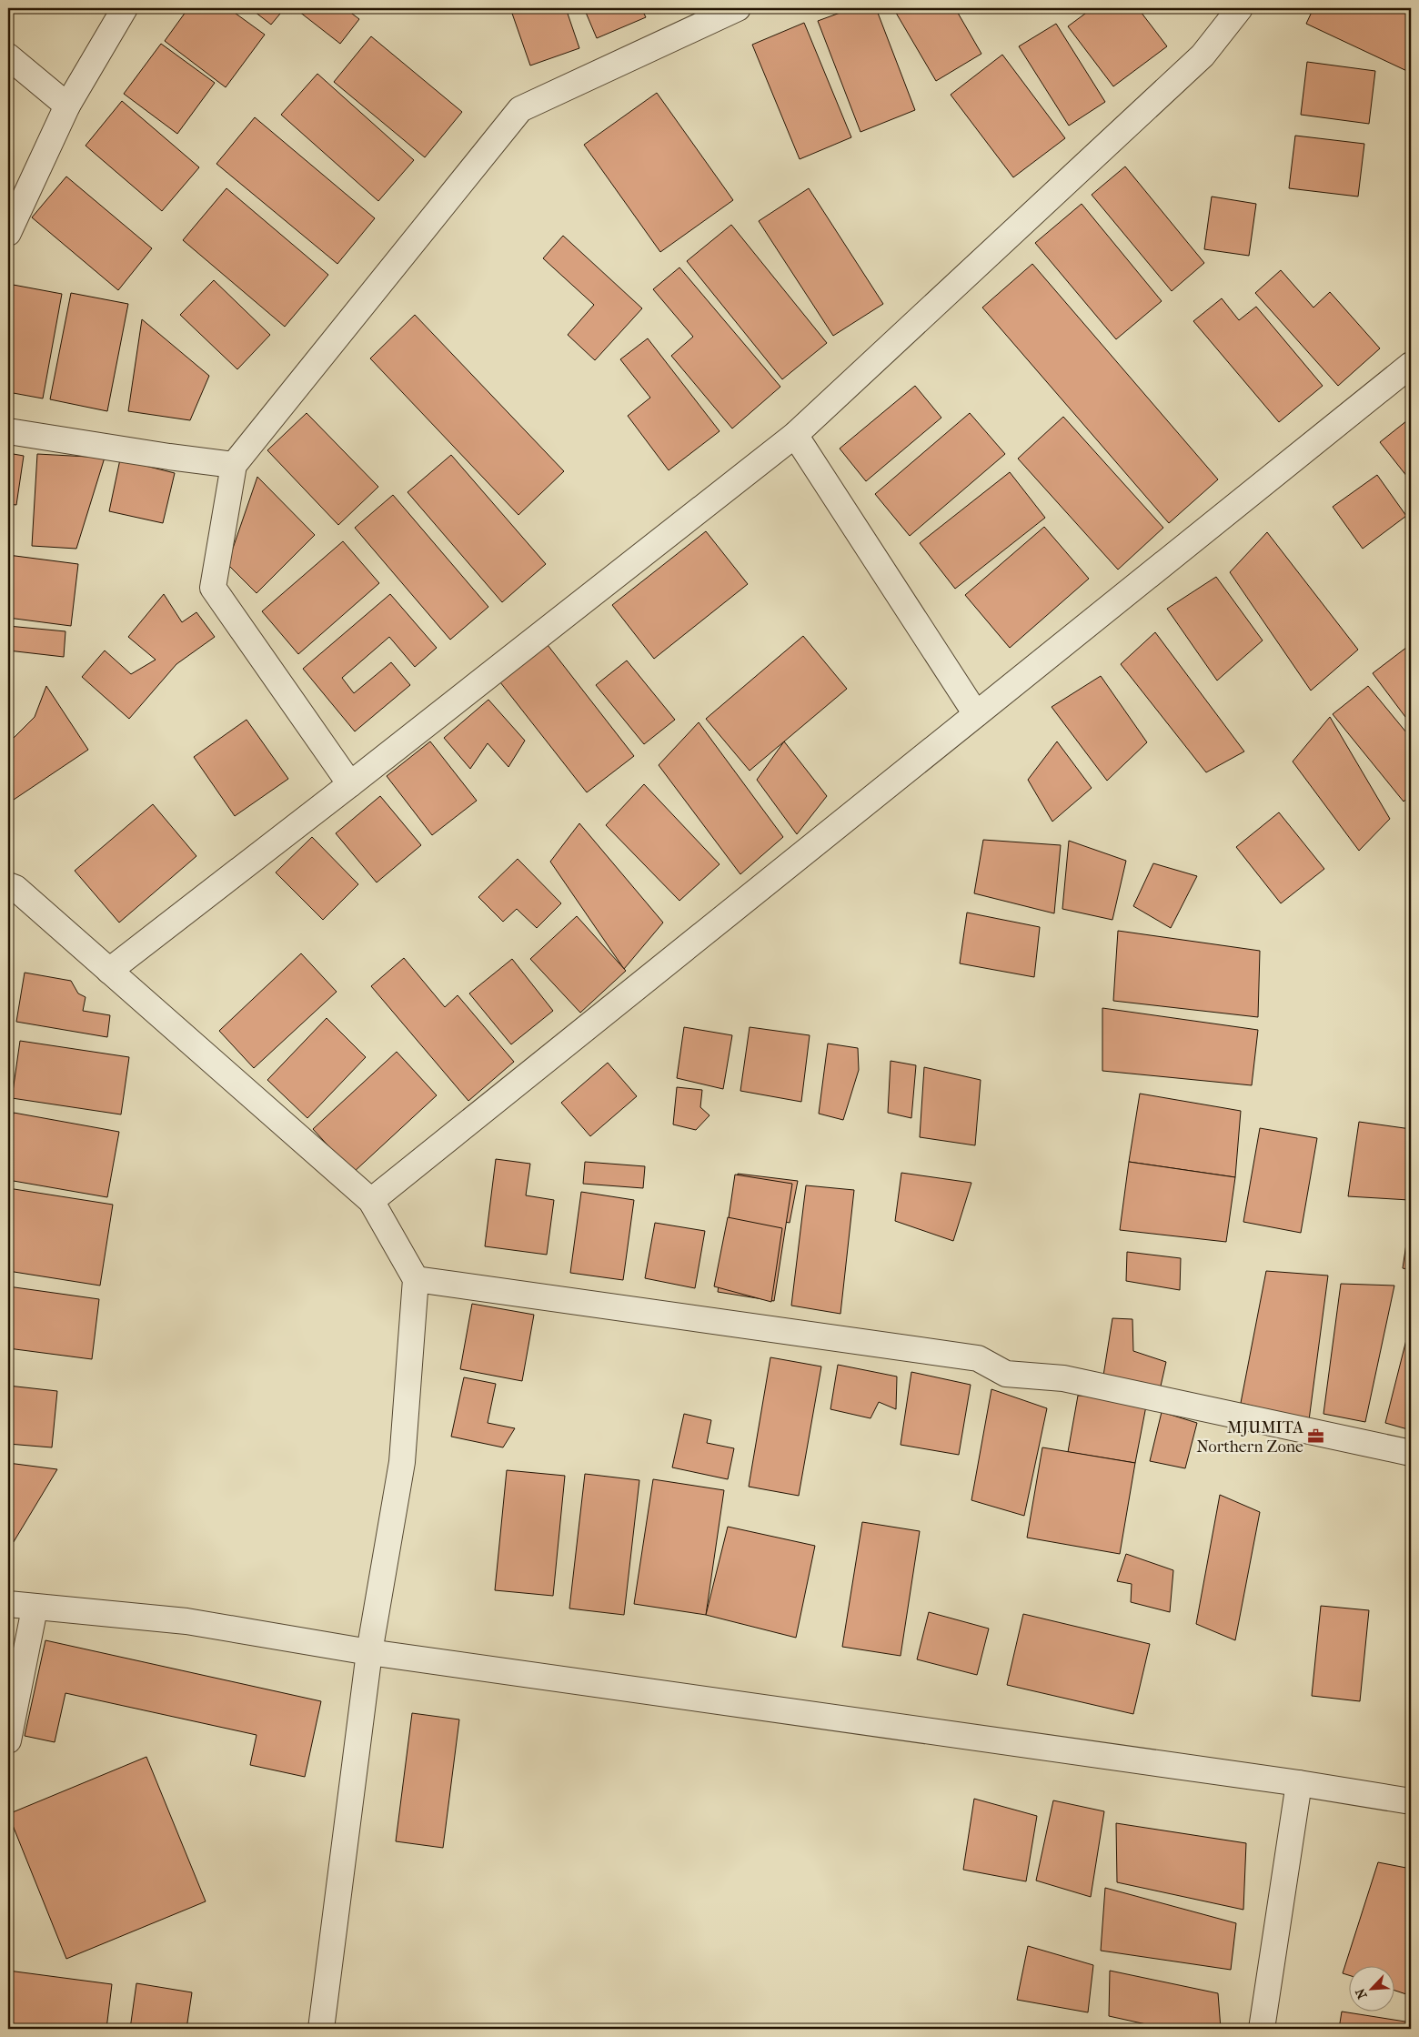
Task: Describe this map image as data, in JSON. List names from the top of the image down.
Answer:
{
  "places": {
    "office": ["MJUMITA Northern Zone"]
  },
  "north": "bottom left"
}
